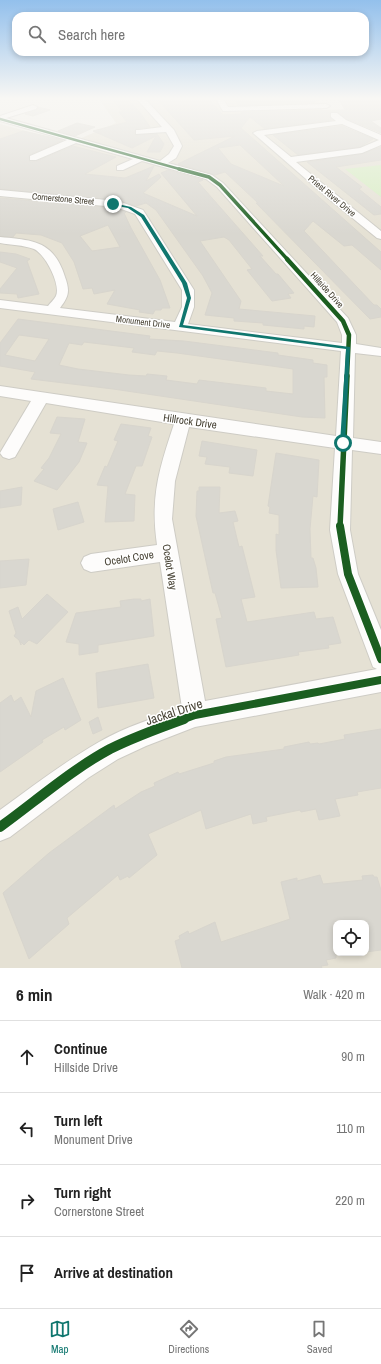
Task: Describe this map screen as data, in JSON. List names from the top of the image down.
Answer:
{
  "streets": {
    "street": [
      "Priest River Drive",
      "Cornerstone Street",
      "Hillside Drive",
      "Monument Drive",
      "Hillrock Drive",
      "Ocelot Cove",
      "Ocelot Way",
      "Jackal Drive"
    ]
  },
  "crossings": [
    ["Cornerstone Street", "Monument Drive"],
    ["Hillside Drive", "Monument Drive"],
    ["Hillside Drive", "Hillrock Drive"],
    ["Hillrock Drive", "Ocelot Way"],
    ["Ocelot Cove", "Ocelot Way"],
    ["Ocelot Way", "Jackal Drive"]
  ],
  "page": {
    "search": "Search here",
    "heading": ["6 min", "Walk · 420 m"],
    "list": [
      ["Continue", "Hillside Drive", "90 m"],
      ["Turn left", "Monument Drive", "110 m"],
      ["Turn right", "Cornerstone Street", "220 m"],
      "Arrive at destination"
    ],
    "nav": ["Map", "Directions", "Saved"]
  }
}
